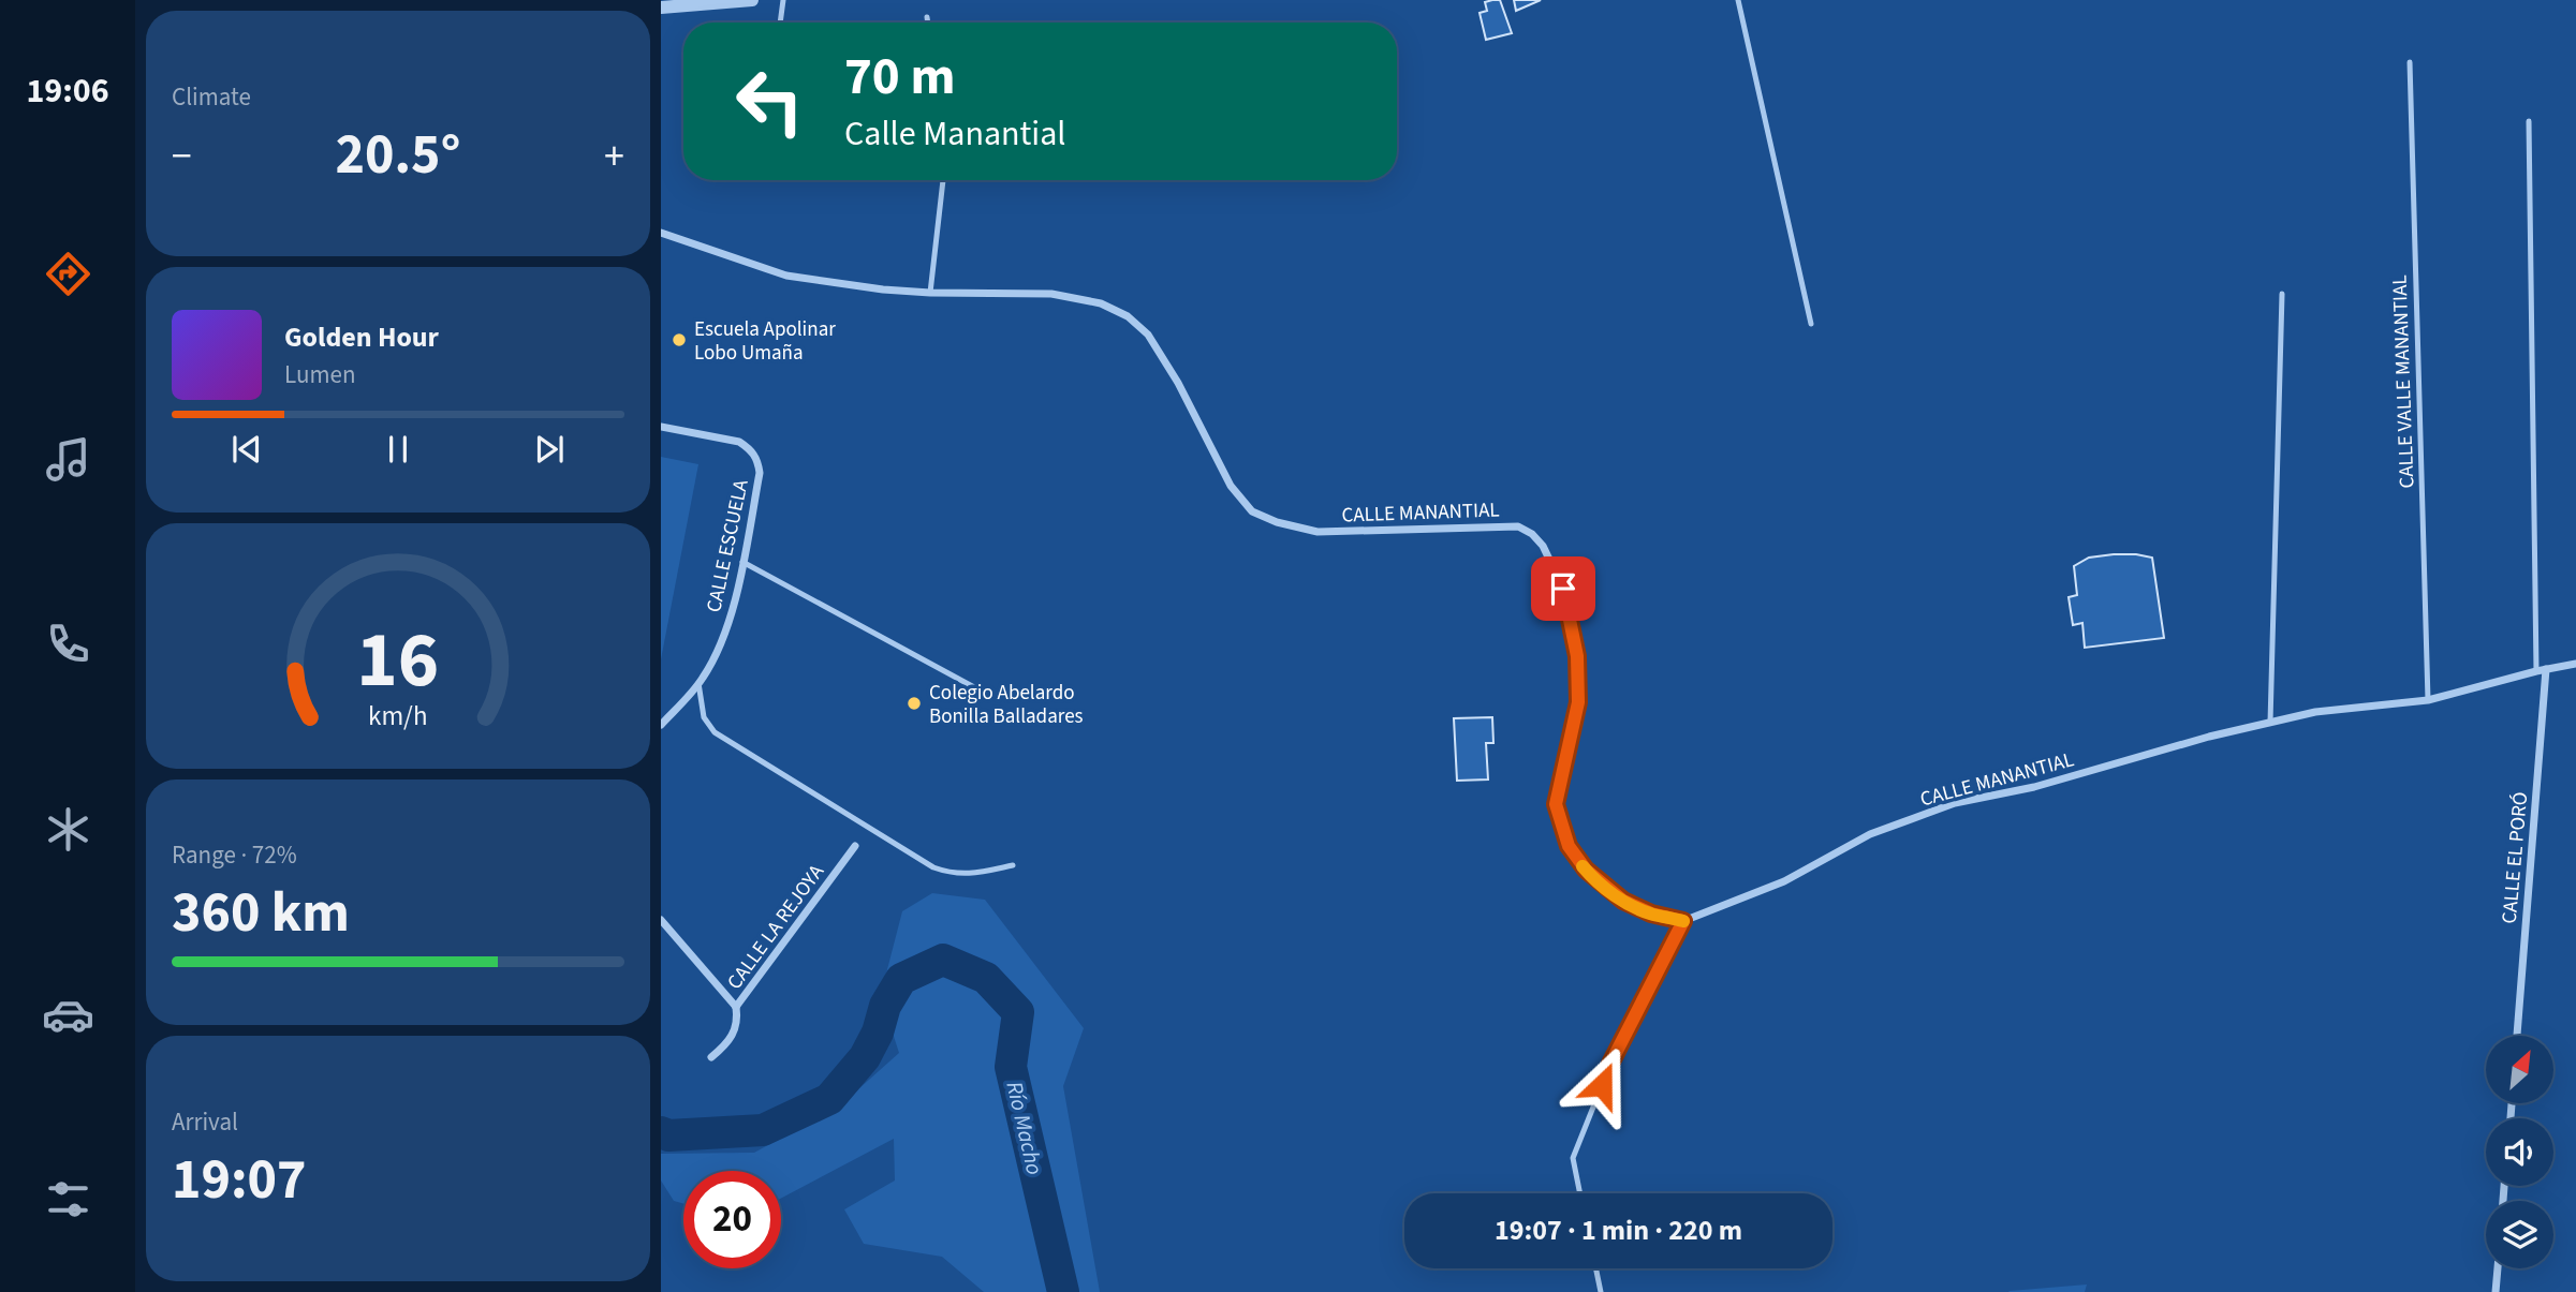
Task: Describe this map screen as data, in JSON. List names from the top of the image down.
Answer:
{
  "streets": {
    "street": [
      "CALLE MANANTIAL",
      "CALLE ESCUELA",
      "CALLE EL PORÓ",
      "CALLE LA REJOYA"
    ],
    "lane": ["CALLE VALLE MANANTIAL"]
  },
  "crossings": [
    ["CALLE VALLE MANANTIAL", "CALLE MANANTIAL"],
    ["CALLE MANANTIAL", "CALLE EL PORÓ"]
  ],
  "water": ["Río Macho"],
  "places": ["Escuela Apolinar Lobo Umaña", "Colegio Abelardo Bonilla Balladares"],
  "north": "top right",
  "page": {
    "tabs": "19:06",
    "tile": [
      "Climate",
      ["Range · 72%", "360 km"],
      ["Arrival", "19:07"]
    ],
    "turn": ["70 m", "Calle Manantial"],
    "heat": ["−", "20.5°", "+"],
    "song": ["Golden Hour", "Lumen"],
    "limit": "20",
    "trip": "19:07 · 1 min · 220 m",
    "gauge": ["16", "km/h"]
  }
}
